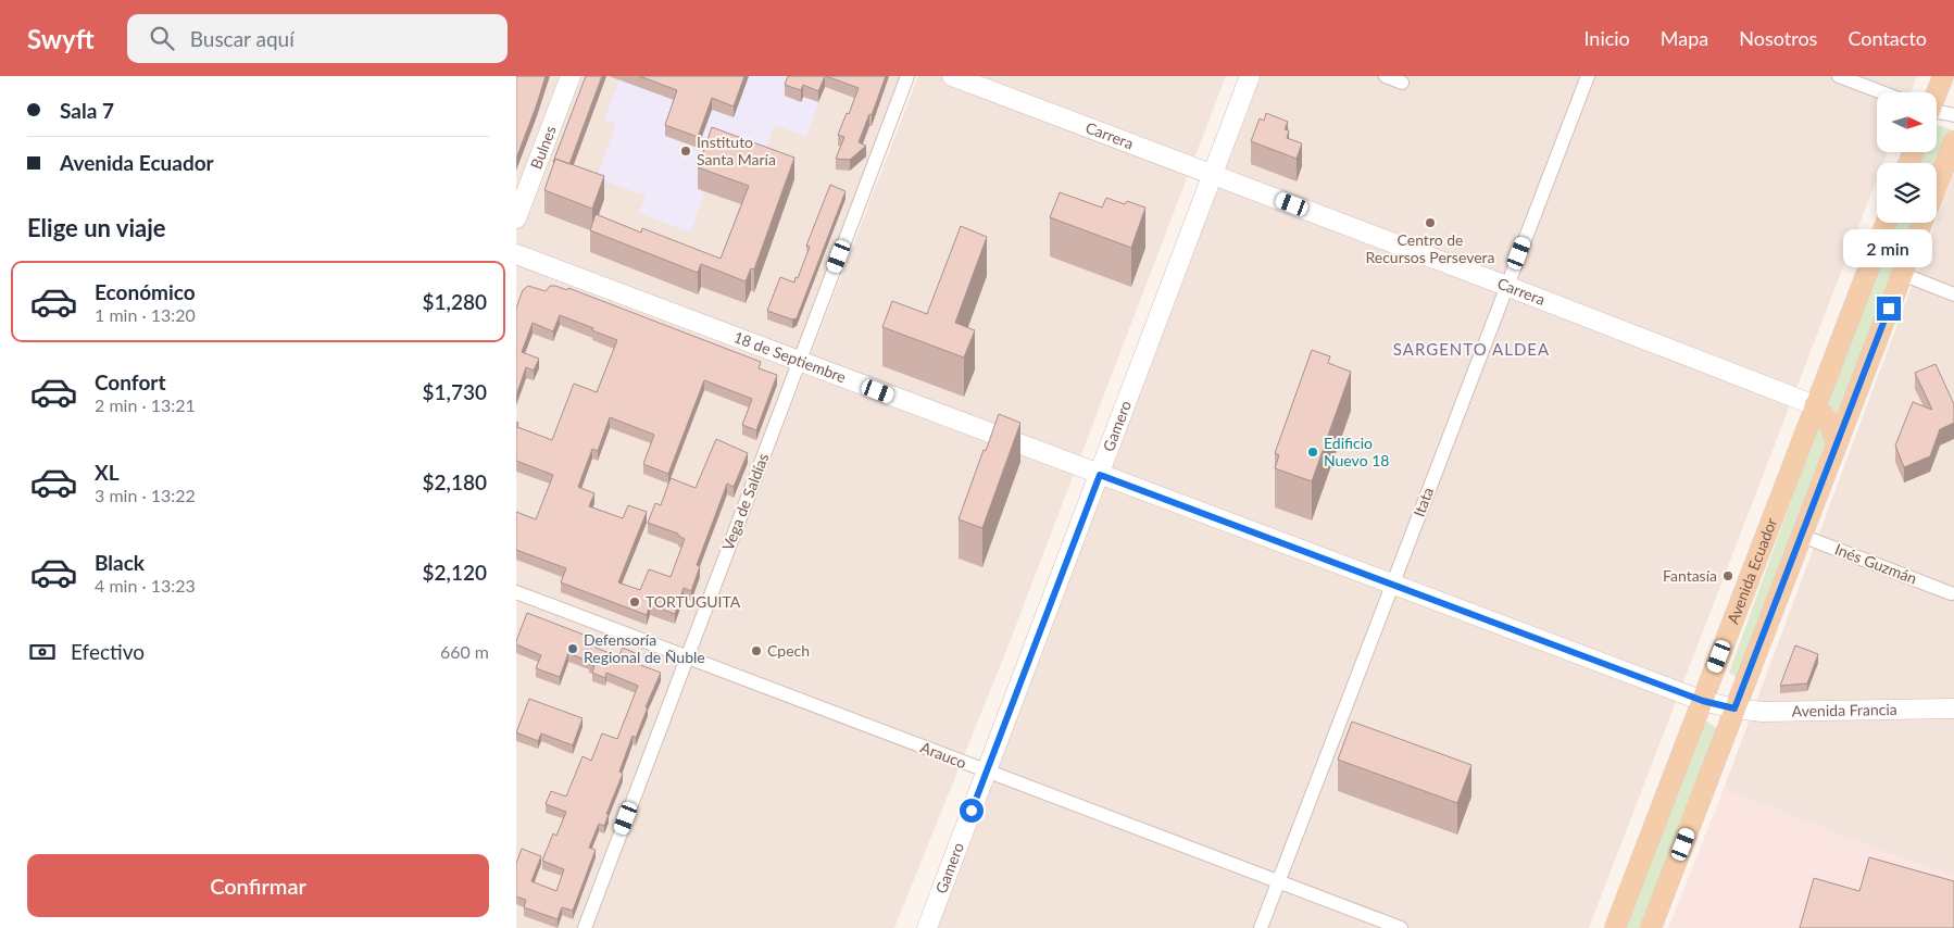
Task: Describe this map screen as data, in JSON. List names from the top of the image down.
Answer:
{
  "streets": {
    "main road": ["Avenida Ecuador"],
    "street": [
      "Carrera",
      "Bulnes",
      "18 de Septiembre",
      "Gamero",
      "Vega de Saldías",
      "Itata",
      "Inés Guzmán",
      "Avenida Francia",
      "Arauco"
    ]
  },
  "crossings": [
    ["Carrera", "Gamero"],
    ["Carrera", "Itata"],
    ["Carrera", "Avenida Ecuador"],
    ["18 de Septiembre", "Gamero"],
    ["18 de Septiembre", "Vega de Saldías"],
    ["18 de Septiembre", "Itata"],
    ["18 de Septiembre", "Avenida Ecuador"],
    ["18 de Septiembre", "Avenida Francia"],
    ["Gamero", "Arauco"],
    ["Vega de Saldías", "Arauco"],
    ["Itata", "Arauco"]
  ],
  "districts": ["SARGENTO ALDEA"],
  "places": [
    "Instituto Santa María",
    "Centro de Recursos Persevera",
    "Edificio Nuevo 18",
    "Fantasía",
    "TORTUGUITA",
    "Defensoría Regional de Ñuble",
    "Cpech"
  ],
  "north": "right",
  "page": {
    "header": "Swyft",
    "search": "Buscar aquí",
    "nav": [
      "Inicio",
      "Mapa",
      "Nosotros",
      "Contacto"
    ],
    "banner": ["Sala 7", "Avenida Ecuador"],
    "heading": "Elige un viaje",
    "bubble": "2 min",
    "list": [
      {
        "name": "Económico",
        "note": "1 min · 13:20",
        "value": "$1,280"
      },
      {
        "name": "Confort",
        "note": "2 min · 13:21",
        "value": "$1,730"
      },
      {
        "name": "XL",
        "note": "3 min · 13:22",
        "value": "$2,180"
      },
      {
        "name": "Black",
        "note": "4 min · 13:23",
        "value": "$2,120"
      }
    ],
    "pay": ["Efectivo", "660 m"],
    "buttons": "Confirmar"
  }
}
